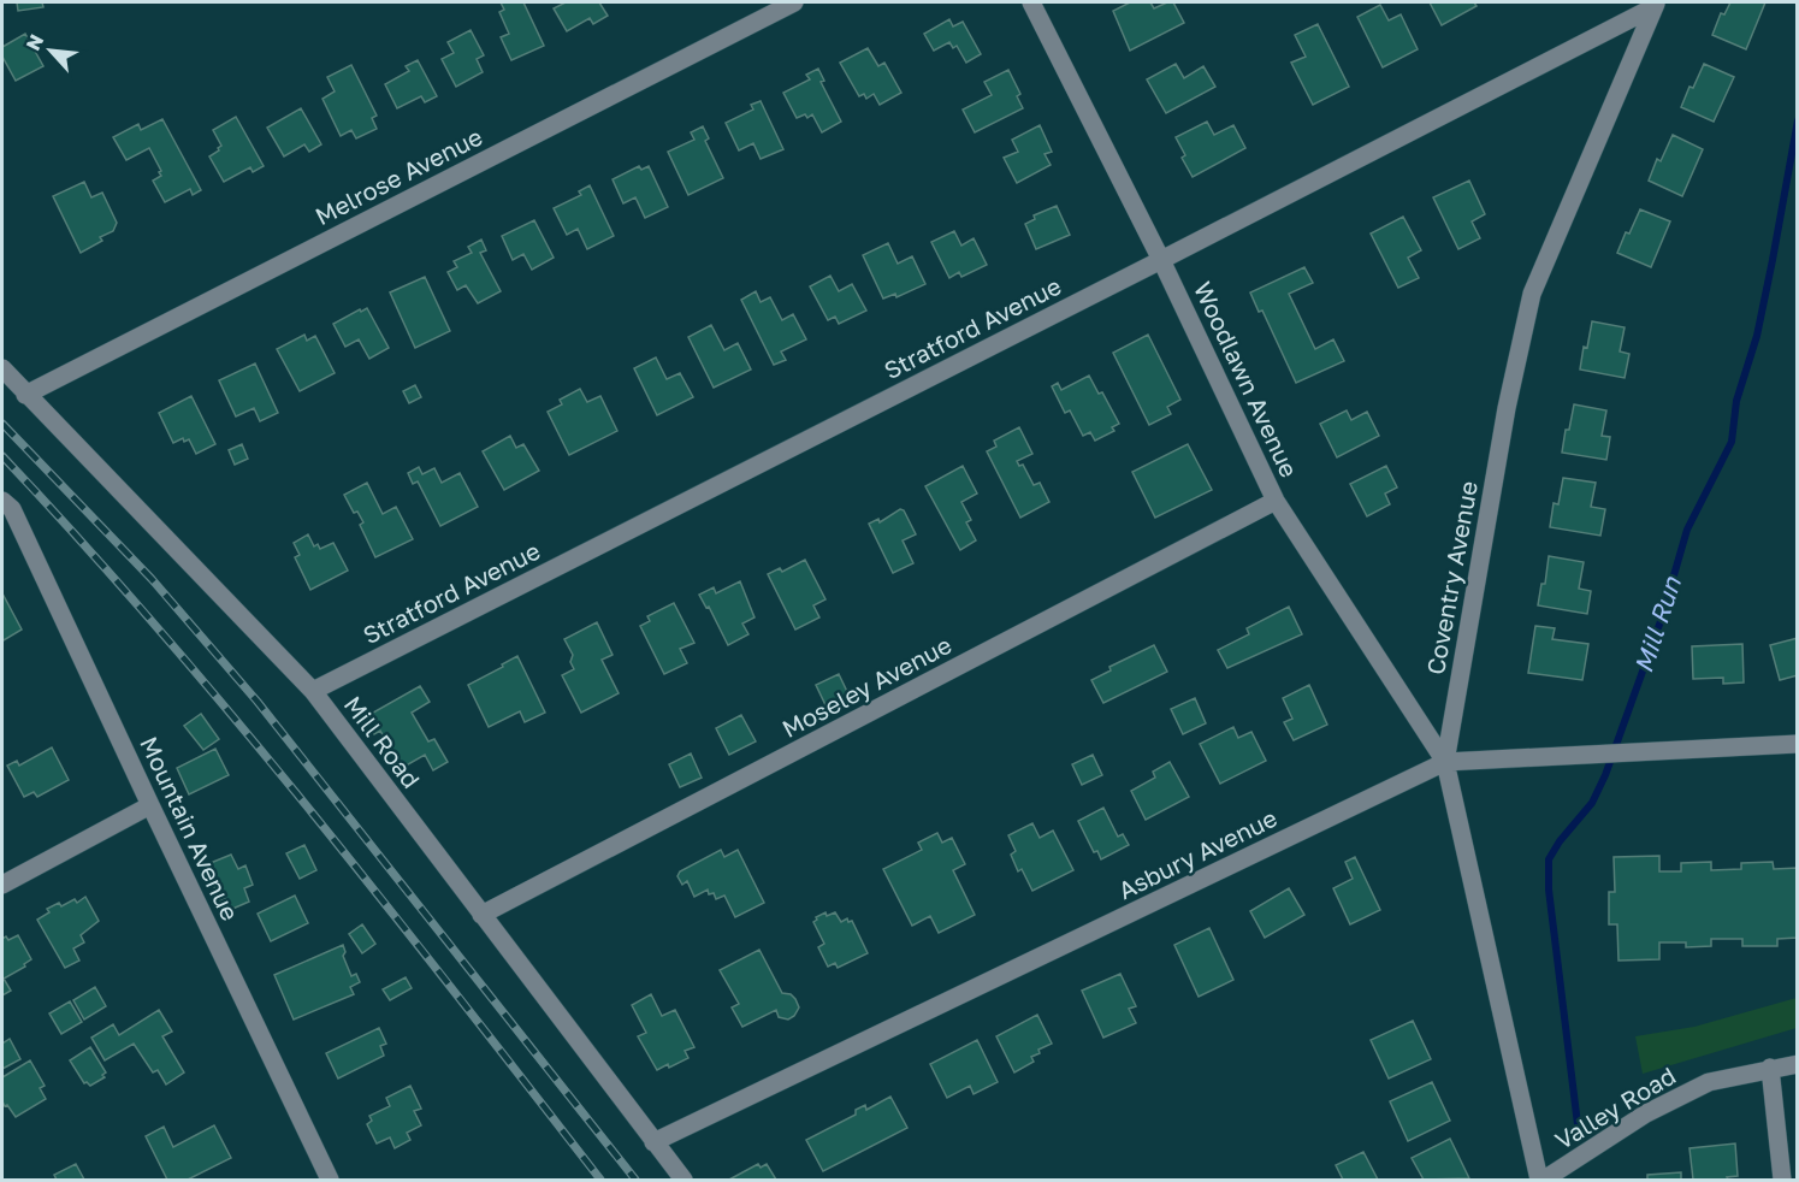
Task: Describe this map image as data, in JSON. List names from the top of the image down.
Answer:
{
  "streets": {
    "street": [
      "Melrose Avenue",
      "Stratford Avenue",
      "Woodlawn Avenue",
      "Coventry Avenue",
      "Moseley Avenue",
      "Mill Road",
      "Mountain Avenue",
      "Asbury Avenue",
      "Valley Road"
    ]
  },
  "crossings": [
    ["Melrose Avenue", "Mill Road"],
    ["Stratford Avenue", "Woodlawn Avenue"],
    ["Stratford Avenue", "Coventry Avenue"],
    ["Stratford Avenue", "Mill Road"],
    ["Woodlawn Avenue", "Coventry Avenue"],
    ["Woodlawn Avenue", "Moseley Avenue"],
    ["Woodlawn Avenue", "Asbury Avenue"],
    ["Coventry Avenue", "Asbury Avenue"],
    ["Coventry Avenue", "Valley Road"],
    ["Moseley Avenue", "Mill Road"],
    ["Mill Road", "Asbury Avenue"]
  ],
  "water": ["Mill Run"],
  "north": "top left"
}
